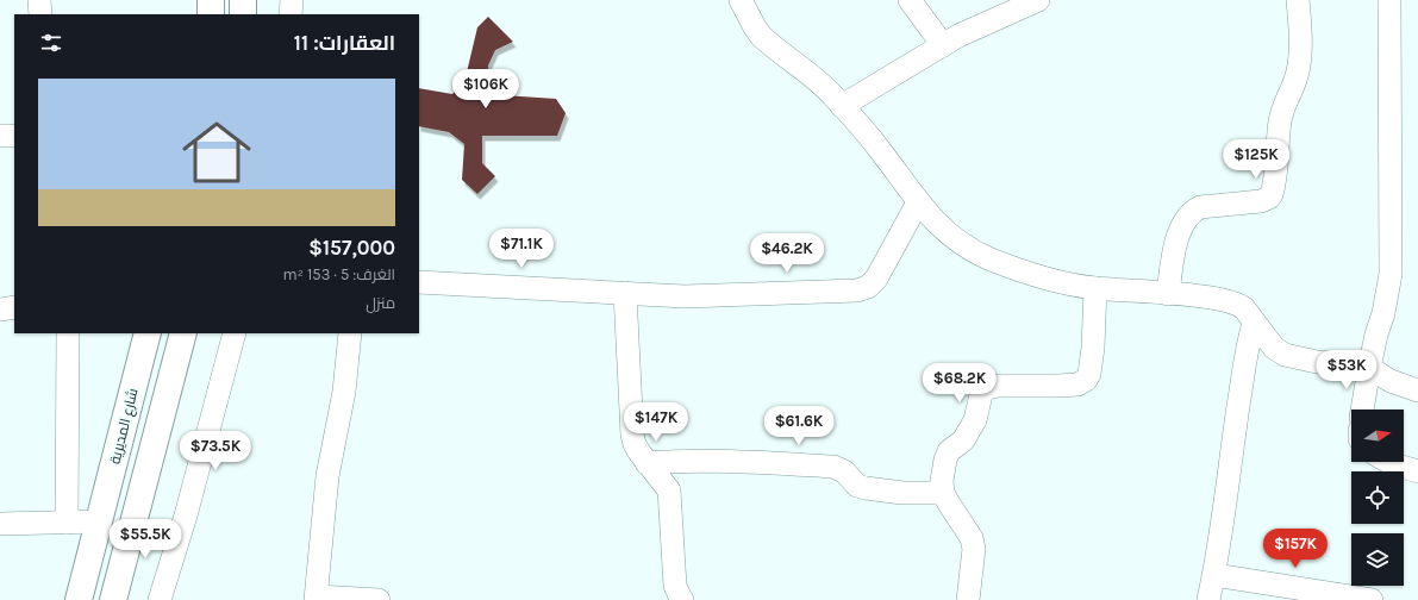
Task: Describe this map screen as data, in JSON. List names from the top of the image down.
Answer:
{
  "streets": {
    "main road": ["شارع المديرية"]
  },
  "north": "right",
  "page": {
    "heading": "العقارات: 11",
    "price": [
      "$106K",
      "$125K",
      "$71.1K",
      "$46.2K",
      "$53K",
      "$68.2K",
      "$147K",
      "$61.6K",
      "$73.5K",
      "$55.5K",
      "$157K"
    ],
    "list": [
      {
        "name": "$157,000",
        "note": "الغرف: 5 · 153 m² · منزل"
      }
    ]
  }
}
